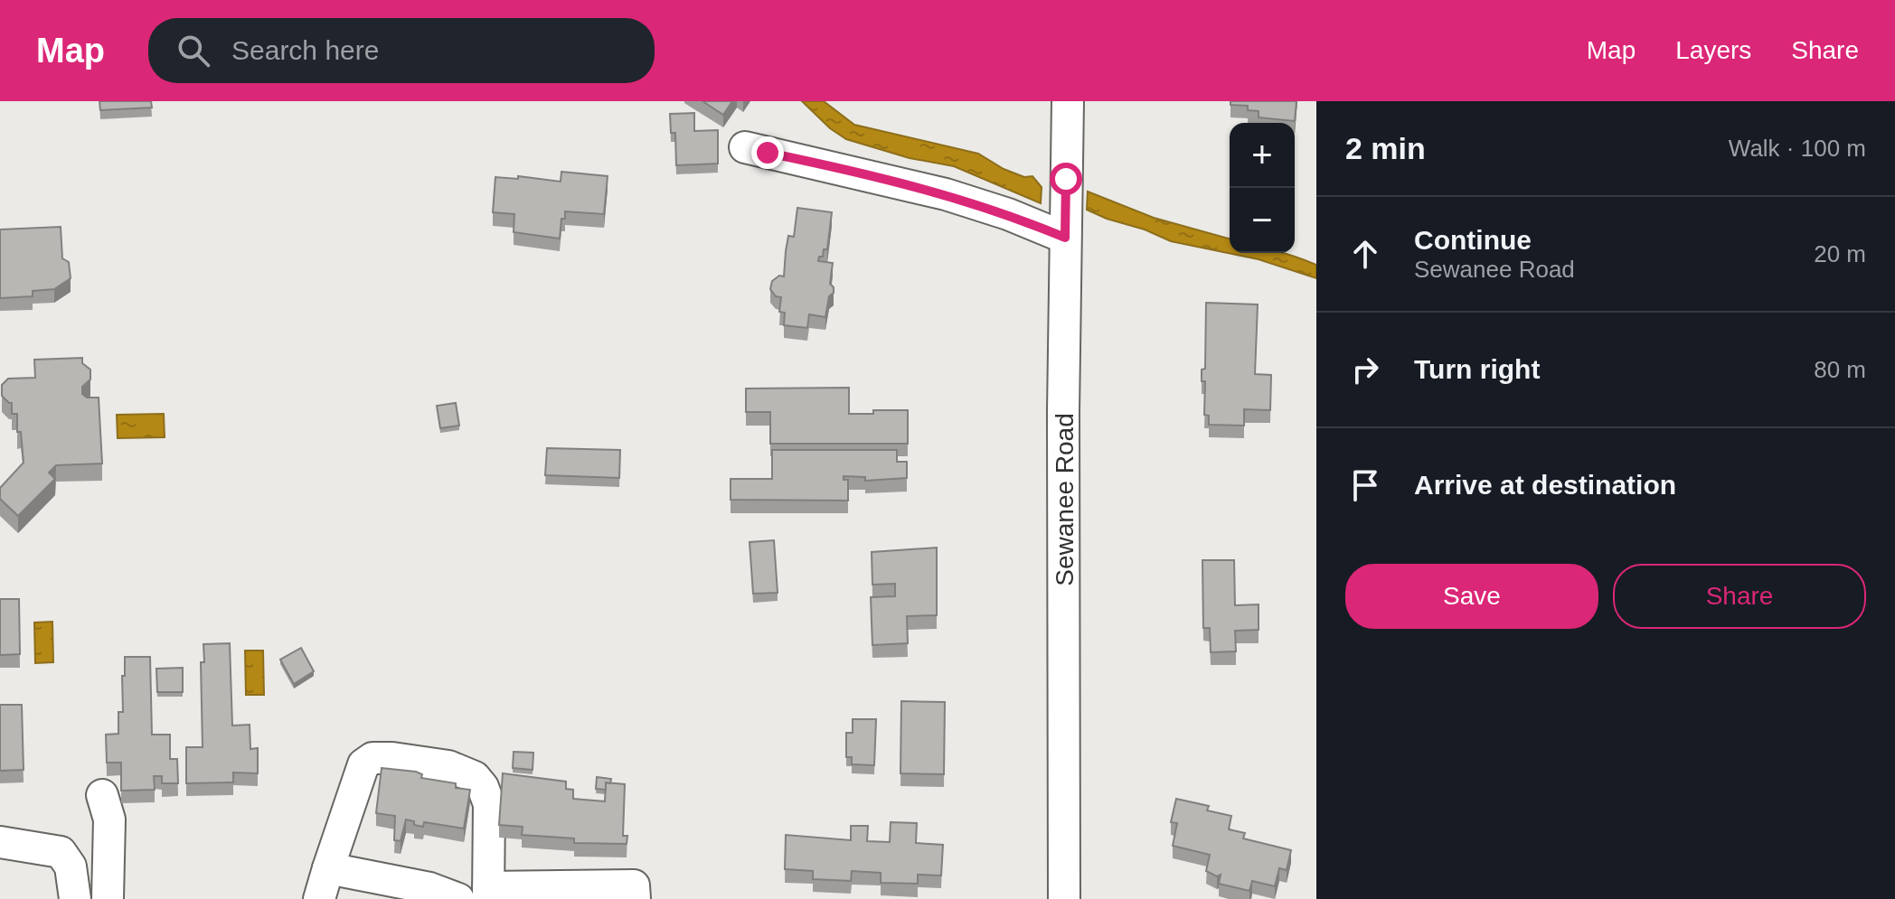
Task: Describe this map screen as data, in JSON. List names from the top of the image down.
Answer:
{
  "streets": {
    "street": ["Sewanee Road"]
  },
  "page": {
    "header": "Map",
    "search": "Search here",
    "nav": ["Map", "Layers", "Share"],
    "heading": ["2 min", "Walk · 100 m"],
    "map_buttons": ["+", "−"],
    "list": [
      ["Continue", "Sewanee Road", "20 m"],
      ["Turn right", "80 m"],
      "Arrive at destination"
    ],
    "buttons": ["Save", "Share"]
  }
}
